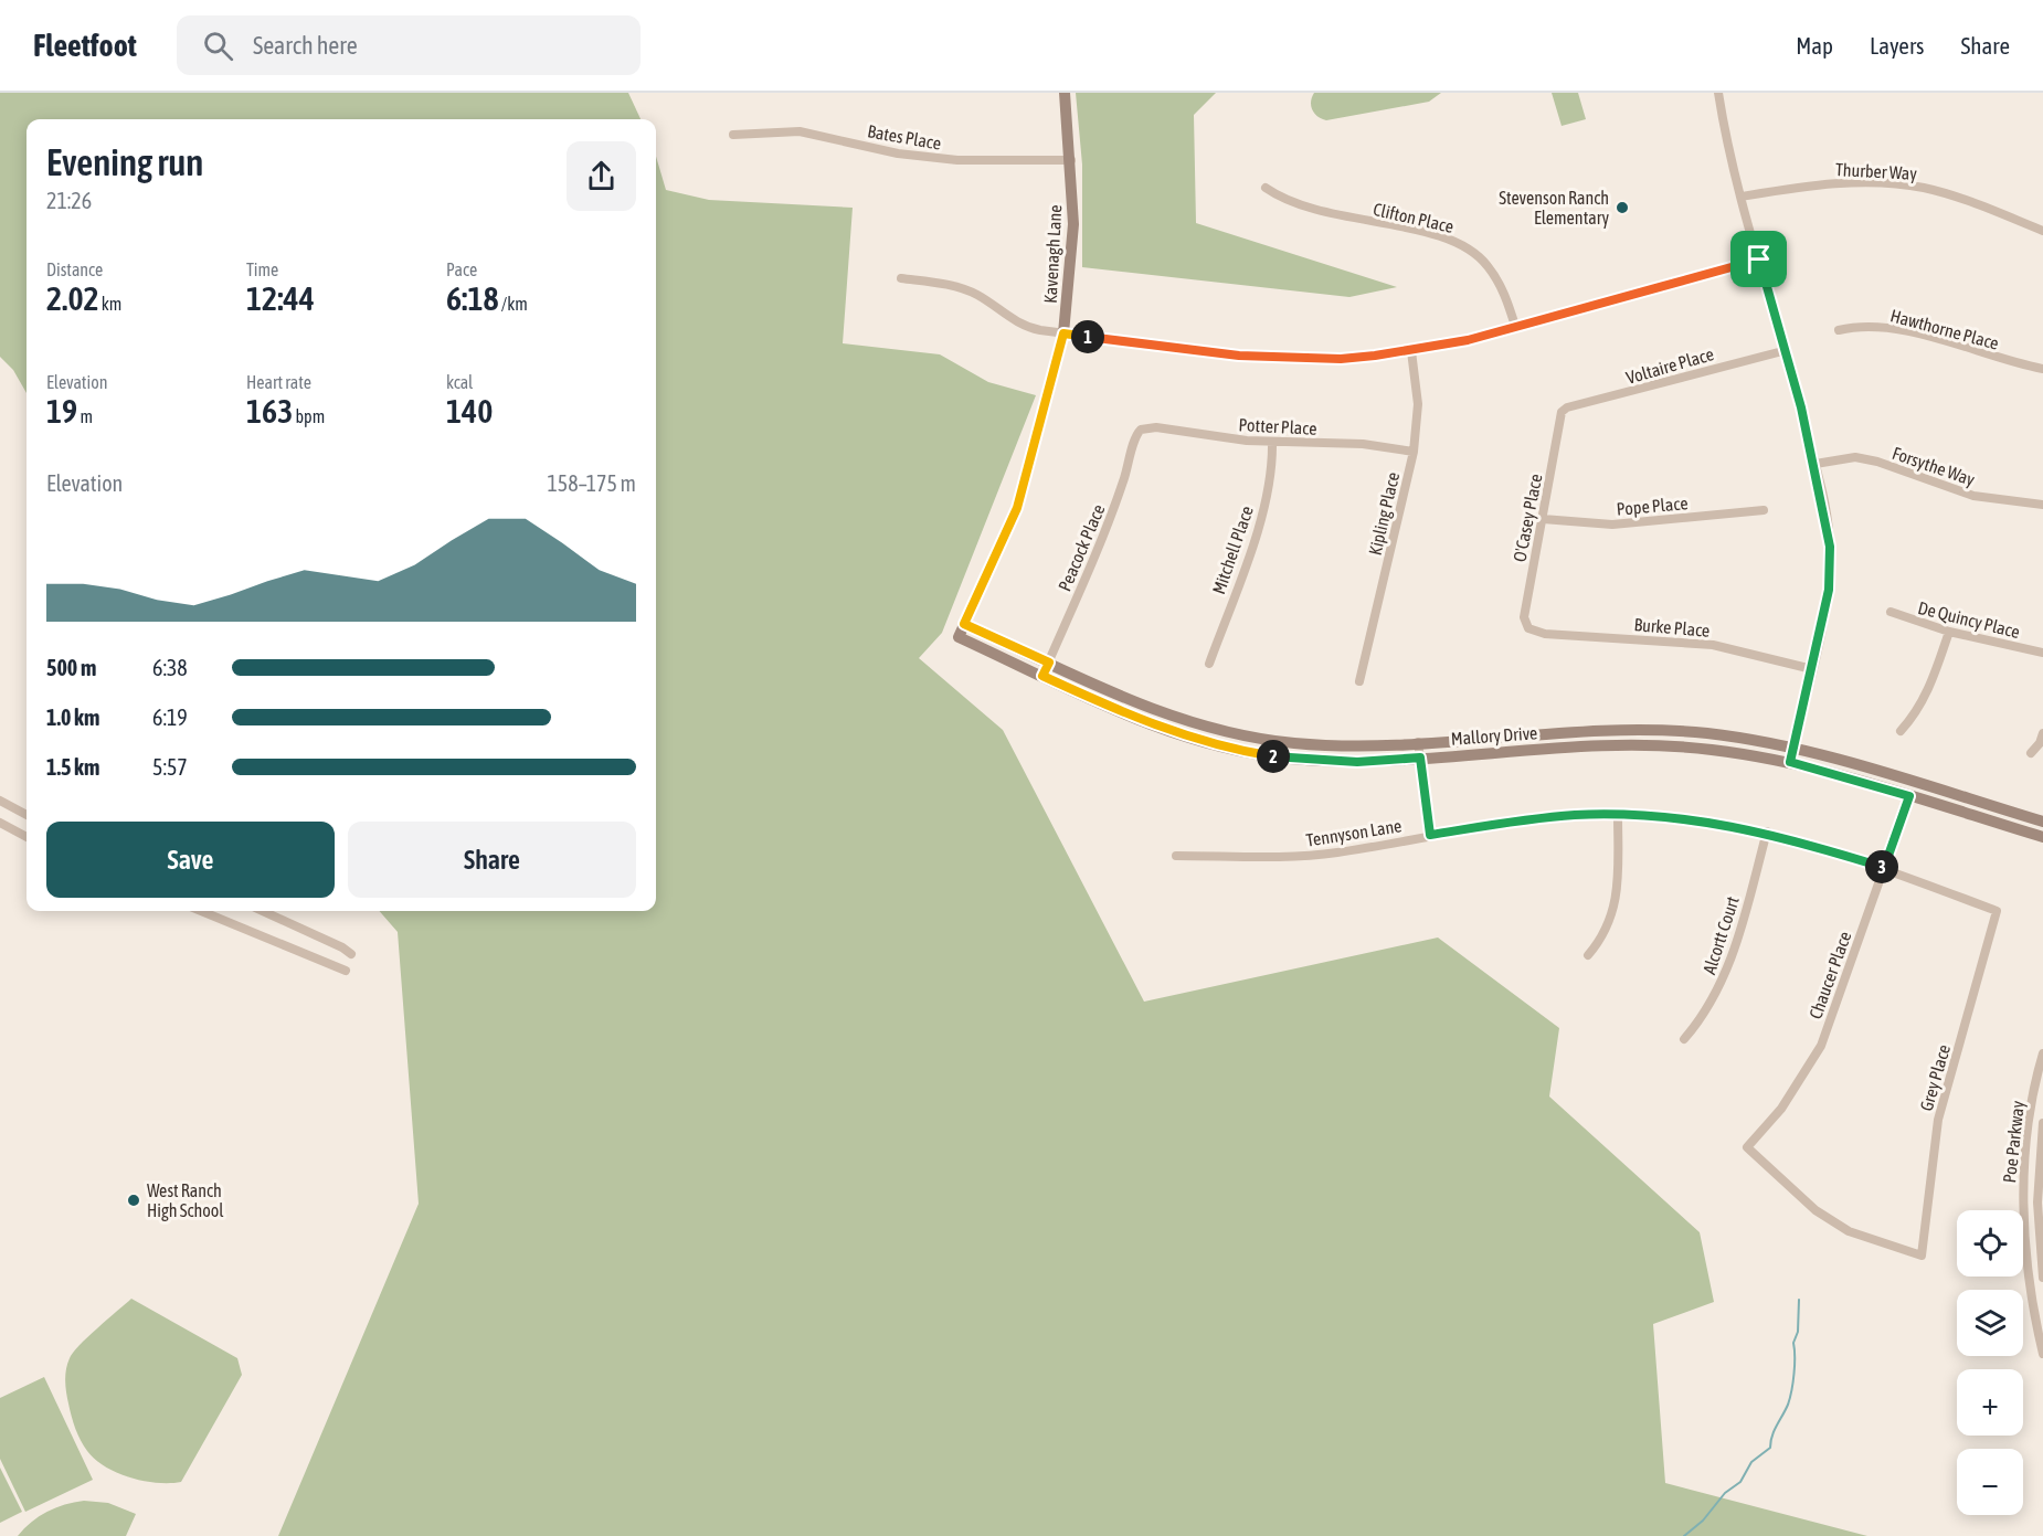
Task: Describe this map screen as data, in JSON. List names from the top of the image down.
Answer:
{
  "streets": {
    "main road": ["Kavenagh Lane", "Mallory Drive"],
    "street": [
      "Bates Place",
      "Thurber Way",
      "Clifton Place",
      "Hawthorne Place",
      "Voltaire Place",
      "Potter Place",
      "Forsythe Way",
      "Pope Place",
      "Kipling Place",
      "O'Casey Place",
      "Peacock Place",
      "Mitchell Place",
      "De Quincy Place",
      "Burke Place",
      "Tennyson Lane",
      "Alcortt Court",
      "Chaucer Place",
      "Grey Place",
      "Poe Parkway"
    ]
  },
  "crossings": [
    ["Bates Place", "Kavenagh Lane"],
    ["Kavenagh Lane", "Mallory Drive"],
    ["Voltaire Place", "O'Casey Place"],
    ["Potter Place", "Kipling Place"],
    ["Potter Place", "Peacock Place"],
    ["Potter Place", "Mitchell Place"],
    ["Pope Place", "O'Casey Place"],
    ["O'Casey Place", "Burke Place"],
    ["Peacock Place", "Mallory Drive"],
    ["Mallory Drive", "Chaucer Place"],
    ["Tennyson Lane", "Alcortt Court"],
    ["Tennyson Lane", "Chaucer Place"],
    ["Tennyson Lane", "Grey Place"],
    ["Chaucer Place", "Grey Place"]
  ],
  "places": ["Stevenson Ranch Elementary", "West Ranch High School"],
  "page": {
    "header": "Fleetfoot",
    "search": "Search here",
    "nav": ["Map", "Layers", "Share"],
    "heading": ["Evening run", "21:26"],
    "stats": [
      ["Distance", "2.02 km"],
      ["Time", "12:44"],
      ["Pace", "6:18 /km"],
      ["Elevation", "19 m"],
      ["Heart rate", "163 bpm"],
      ["kcal", "140"]
    ],
    "pins": ["1", "2", "3"],
    "chart": ["Elevation", "158–175 m"],
    "list": [
      {
        "name": "500 m",
        "note": "6:38"
      },
      {
        "name": "1.0 km",
        "note": "6:19"
      },
      {
        "name": "1.5 km",
        "note": "5:57"
      }
    ],
    "buttons": ["Save", "Share"],
    "map_buttons": ["+", "−"]
  }
}
